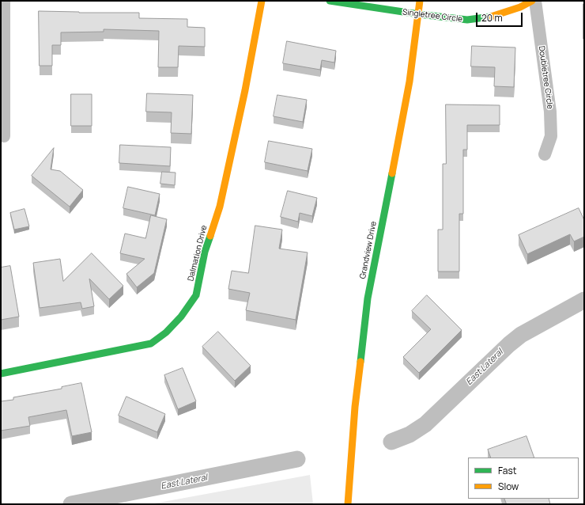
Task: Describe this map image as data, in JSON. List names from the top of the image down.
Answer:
{
  "streets": {
    "street": [
      "Singletree Circle",
      "Doubletree Circle",
      "Grandview Drive",
      "Dalmation Drive"
    ]
  },
  "crossings": [
    ["Singletree Circle", "Grandview Drive"]
  ],
  "water": ["East Lateral"],
  "legend": ["Fast", "Slow"],
  "scale_bar": "20 m"
}
